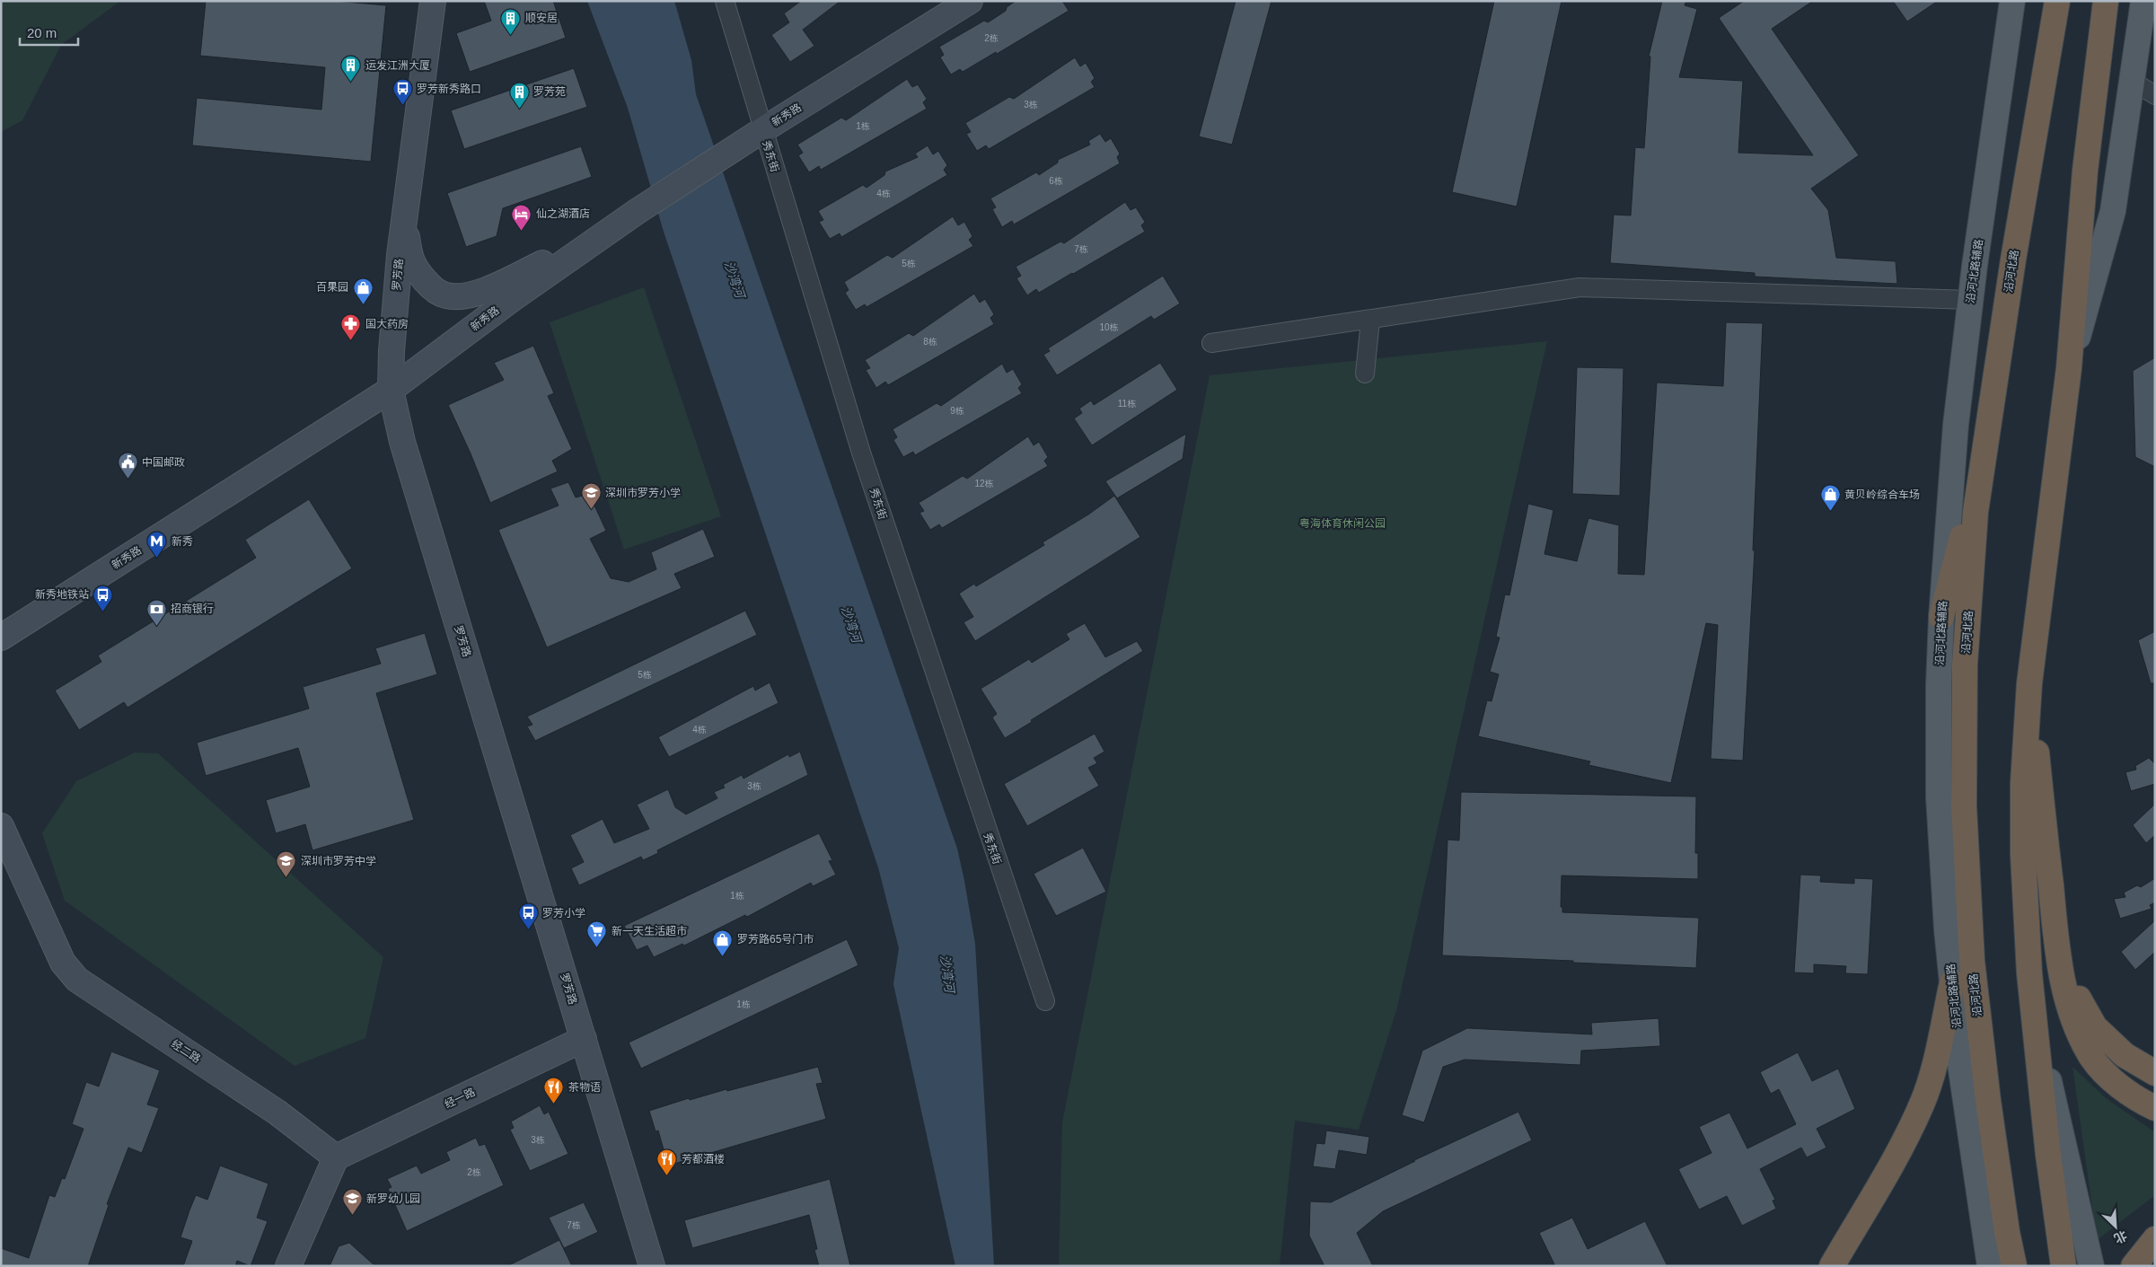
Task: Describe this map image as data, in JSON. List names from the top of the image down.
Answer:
{
  "streets": {
    "highway": ["沿河北路"],
    "main road": [
      "新秀路",
      "沿河北路辅路",
      "罗芳路",
      "经二路",
      "经一路"
    ],
    "street": ["秀东街"]
  },
  "crossings": [
    ["新秀路", "秀东街"],
    ["新秀路", "罗芳路"],
    ["罗芳路", "经一路"],
    ["经二路", "经一路"]
  ],
  "water": ["沙湾河"],
  "parks": ["粤海体育休闲公园"],
  "places": {
    "building": ["顺安居", "运发江洲大厦", "罗芳苑"],
    "bus stop": ["罗芳新秀路口", "新秀地铁站", "罗芳小学"],
    "hotel": ["仙之湖酒店"],
    "shop": ["百果园", "黄贝岭综合车场", "罗芳路65号门市"],
    "pharmacy": ["国大药房"],
    "public building": ["中国邮政"],
    "school or university": ["深圳市罗芳小学", "深圳市罗芳中学", "新罗幼儿园"],
    "metro station": ["新秀"],
    "bank": ["招商银行"],
    "supermarket": ["新一天生活超市"],
    "restaurant": ["茶物语", "芳都酒楼"]
  },
  "house_numbers": [
    "2栋",
    "3栋",
    "1栋",
    "6栋",
    "4栋",
    "7栋",
    "5栋",
    "10栋",
    "8栋",
    "11栋",
    "9栋",
    "12栋",
    "5栋",
    "4栋",
    "3栋",
    "1栋",
    "1栋",
    "3栋",
    "2栋",
    "7栋"
  ],
  "scale_bar": "20 m",
  "north": "bottom right"
}
